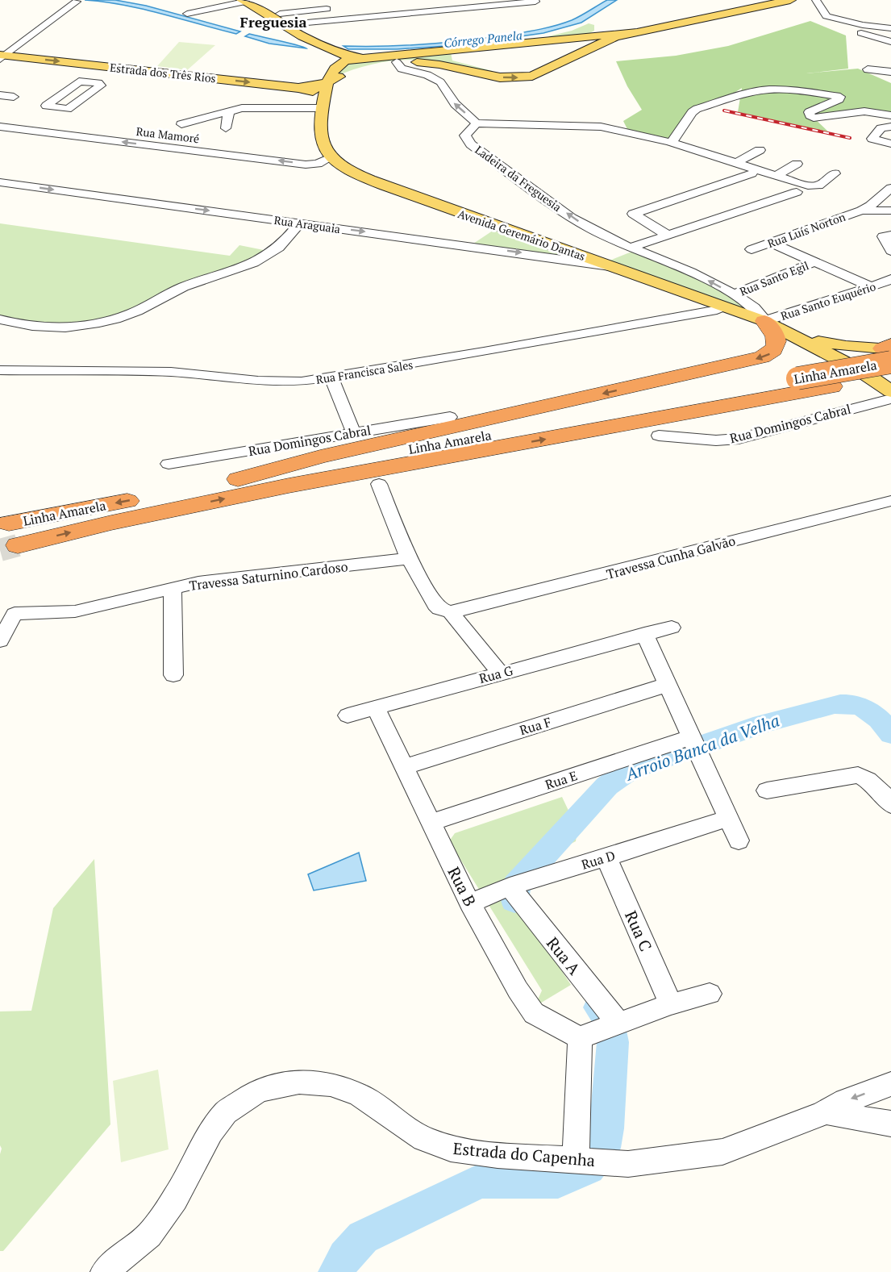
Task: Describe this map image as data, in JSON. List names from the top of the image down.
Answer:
{
  "streets": {
    "highway": ["Linha Amarela"],
    "main road": ["Estrada dos Três Rios", "Avenida Geremário Dantas"],
    "street": [
      "Rua Mamoré",
      "Ladeira da Freguesia",
      "Rua Araguaia",
      "Rua Luís Norton",
      "Rua Santo Egil",
      "Rua Santo Euquério",
      "Rua Francisca Sales",
      "Rua Domingos Cabral",
      "Travessa Cunha Galvão",
      "Travessa Saturnino Cardoso",
      "Rua G",
      "Rua F",
      "Rua E",
      "Rua D",
      "Rua B",
      "Rua C",
      "Rua A",
      "Estrada do Capenha"
    ]
  },
  "crossings": [
    ["Rua Mamoré", "Avenida Geremário Dantas"],
    ["Ladeira da Freguesia", "Avenida Geremário Dantas"],
    ["Ladeira da Freguesia", "Rua Santo Egil"],
    ["Ladeira da Freguesia", "Rua Francisca Sales"],
    ["Rua Araguaia", "Avenida Geremário Dantas"],
    ["Avenida Geremário Dantas", "Rua Santo Egil"],
    ["Avenida Geremário Dantas", "Rua Santo Euquério"],
    ["Avenida Geremário Dantas", "Rua Francisca Sales"],
    ["Avenida Geremário Dantas", "Linha Amarela"],
    ["Rua Santo Egil", "Rua Francisca Sales"],
    ["Rua G", "Rua B"],
    ["Rua F", "Rua B"],
    ["Rua E", "Rua B"],
    ["Rua D", "Rua B"],
    ["Rua D", "Rua C"],
    ["Rua D", "Rua A"],
    ["Rua B", "Rua A"]
  ],
  "districts": ["Freguesia"],
  "water": ["Córrego Panela", "Arroio Banca da Velha"]
}
